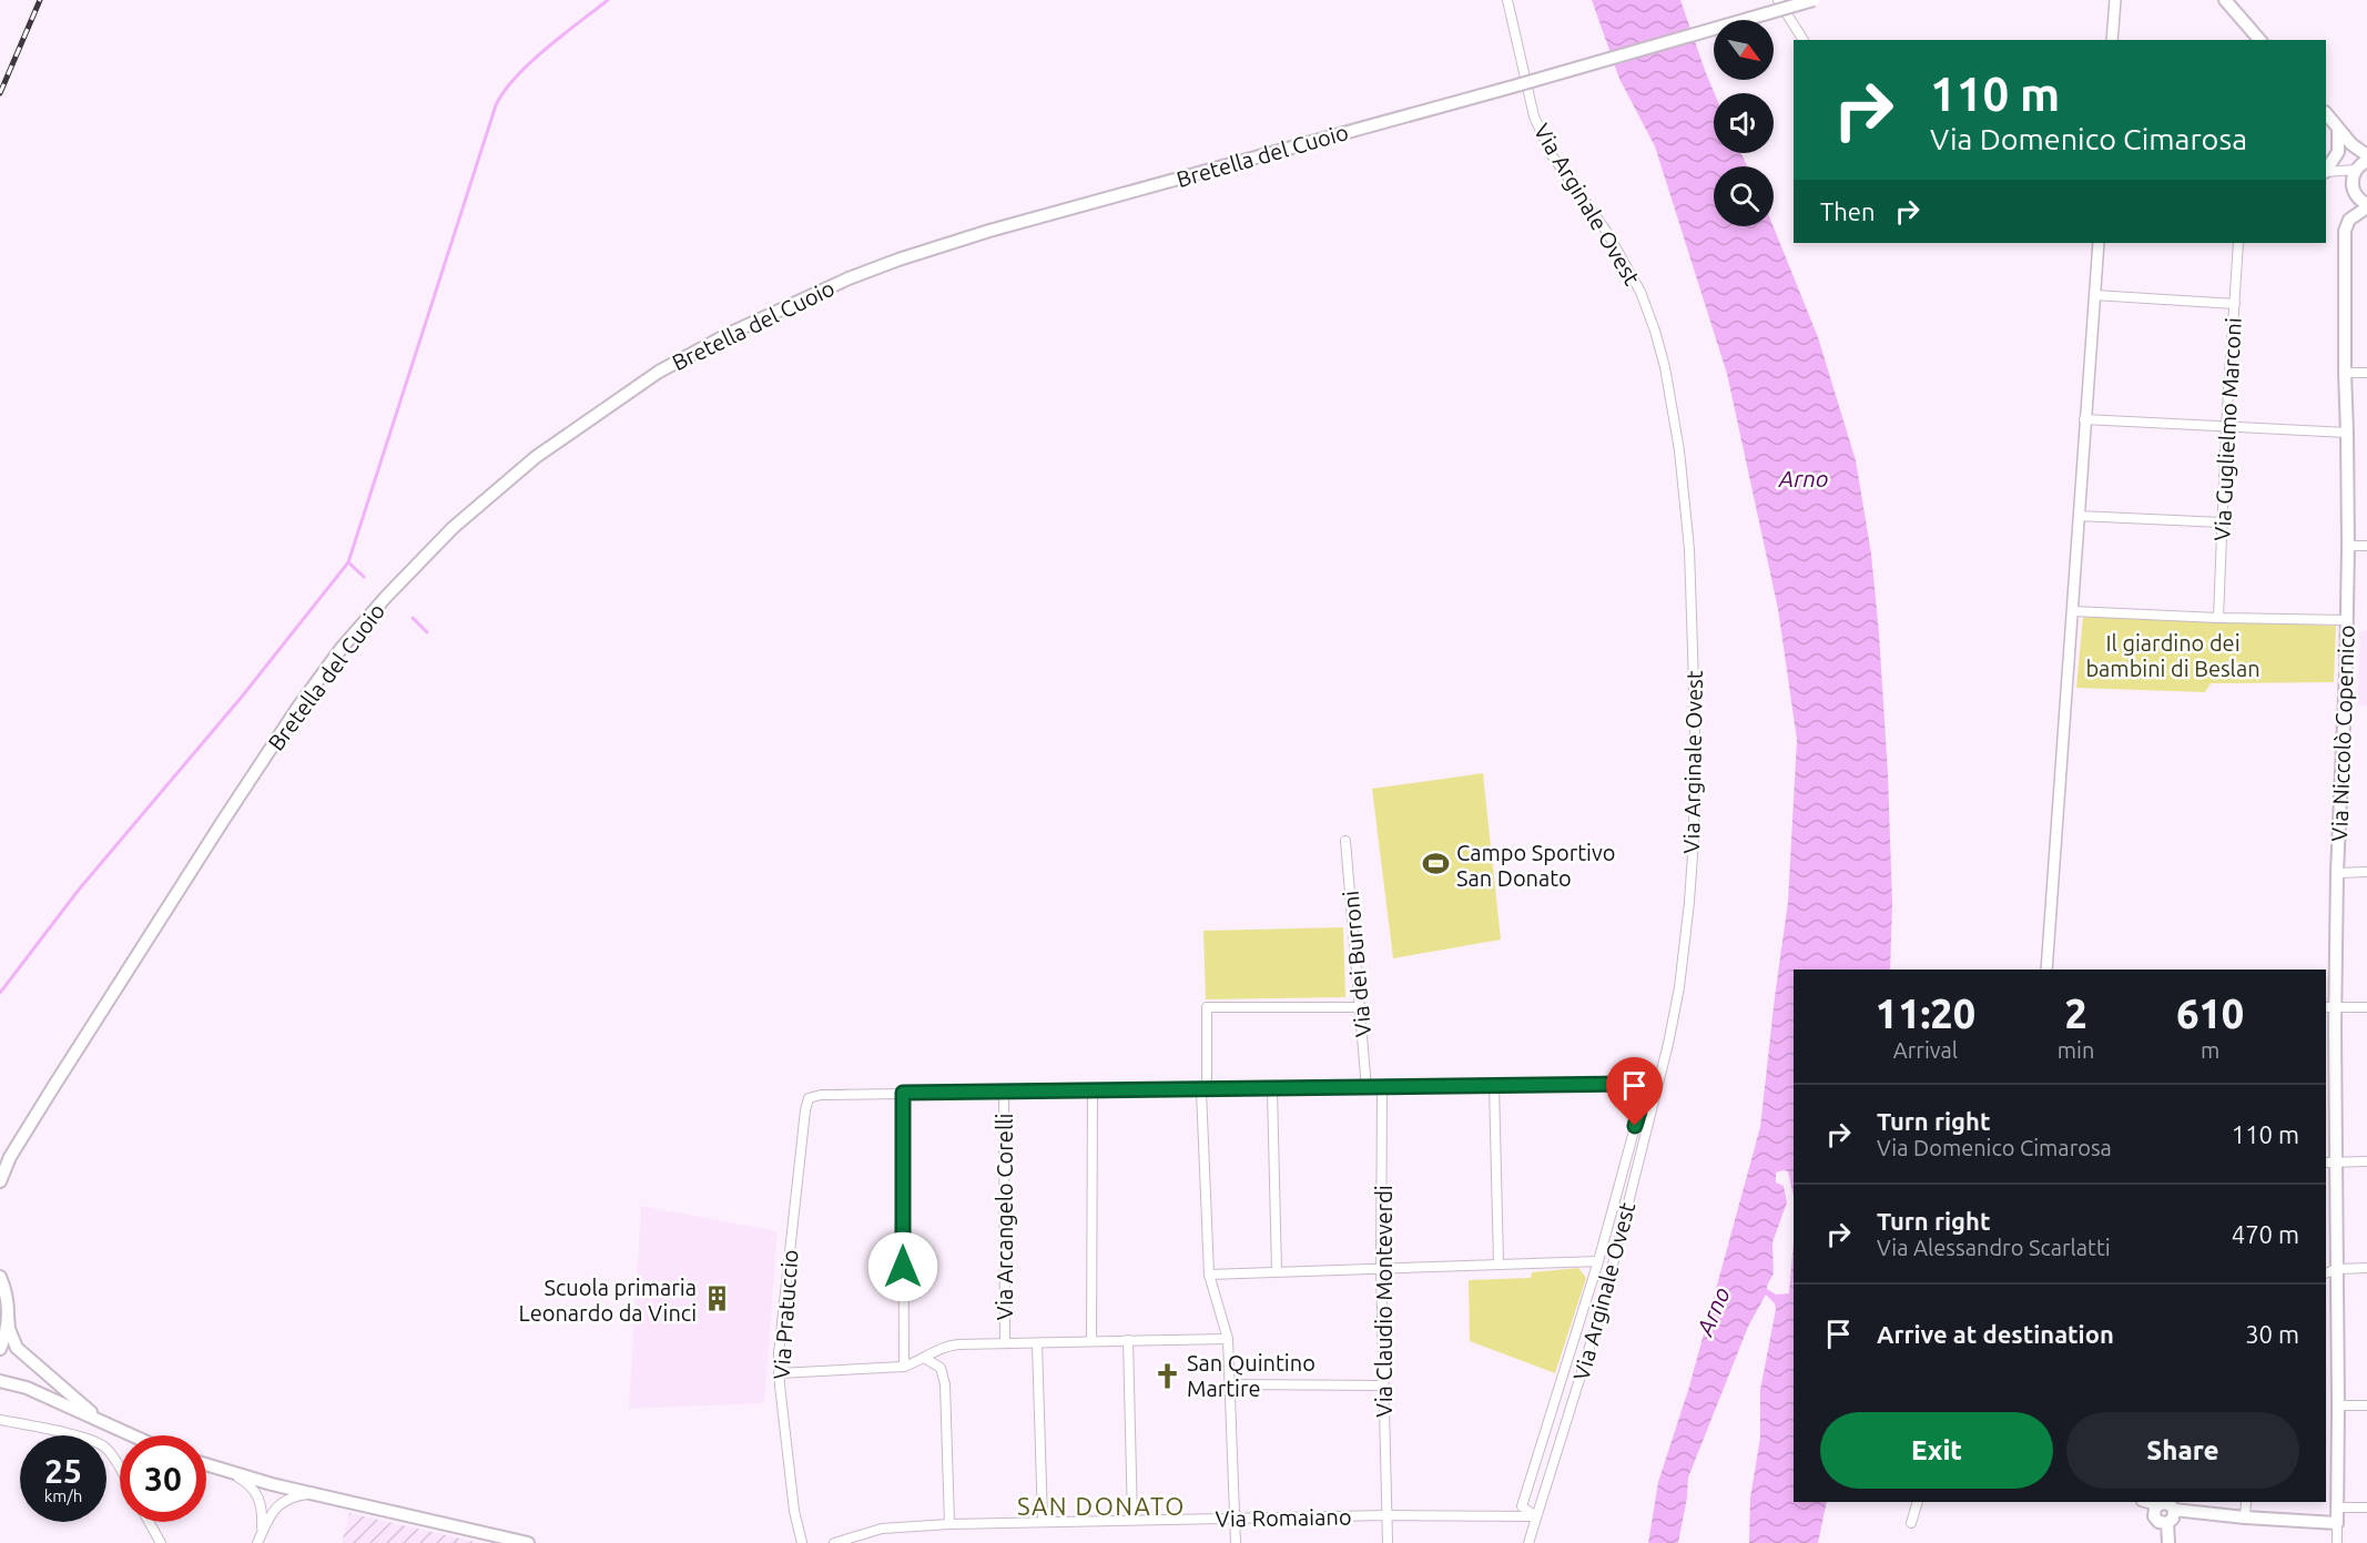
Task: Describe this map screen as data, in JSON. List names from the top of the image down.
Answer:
{
  "streets": {
    "main road": ["Bretella del Cuoio", "Via Niccolò Copernico"],
    "street": [
      "Via Arginale Ovest",
      "Via Guglielmo Marconi",
      "Via dei Burroni",
      "Via Arcangelo Corelli",
      "Via Claudio Monteverdi",
      "Via Pratuccio",
      "Via Romaiano"
    ]
  },
  "crossings": [
    ["Via Arginale Ovest", "Via Romaiano"],
    ["Via Claudio Monteverdi", "Via Romaiano"]
  ],
  "districts": ["SAN DONATO"],
  "water": ["Arno"],
  "parks": ["Il giardino dei bambini di Beslan"],
  "places": {
    "sports": ["Campo Sportivo San Donato"],
    "building": ["Scuola primaria Leonardo da Vinci"],
    "church": ["San Quintino Martire"]
  },
  "north": "bottom right",
  "page": {
    "turn": ["110 m", "Via Domenico Cimarosa"],
    "then": "Then",
    "eta": [
      "11:20",
      "Arrival",
      "2",
      "min",
      "610",
      "m"
    ],
    "list": [
      {
        "name": "Turn right",
        "note": "Via Domenico Cimarosa",
        "value": "110 m"
      },
      {
        "name": "Turn right",
        "note": "Via Alessandro Scarlatti",
        "value": "470 m"
      },
      {
        "name": "Arrive at destination",
        "value": "30 m"
      }
    ],
    "buttons": ["Exit", "Share"],
    "speed": "25 km/h",
    "limit": "30"
  }
}
